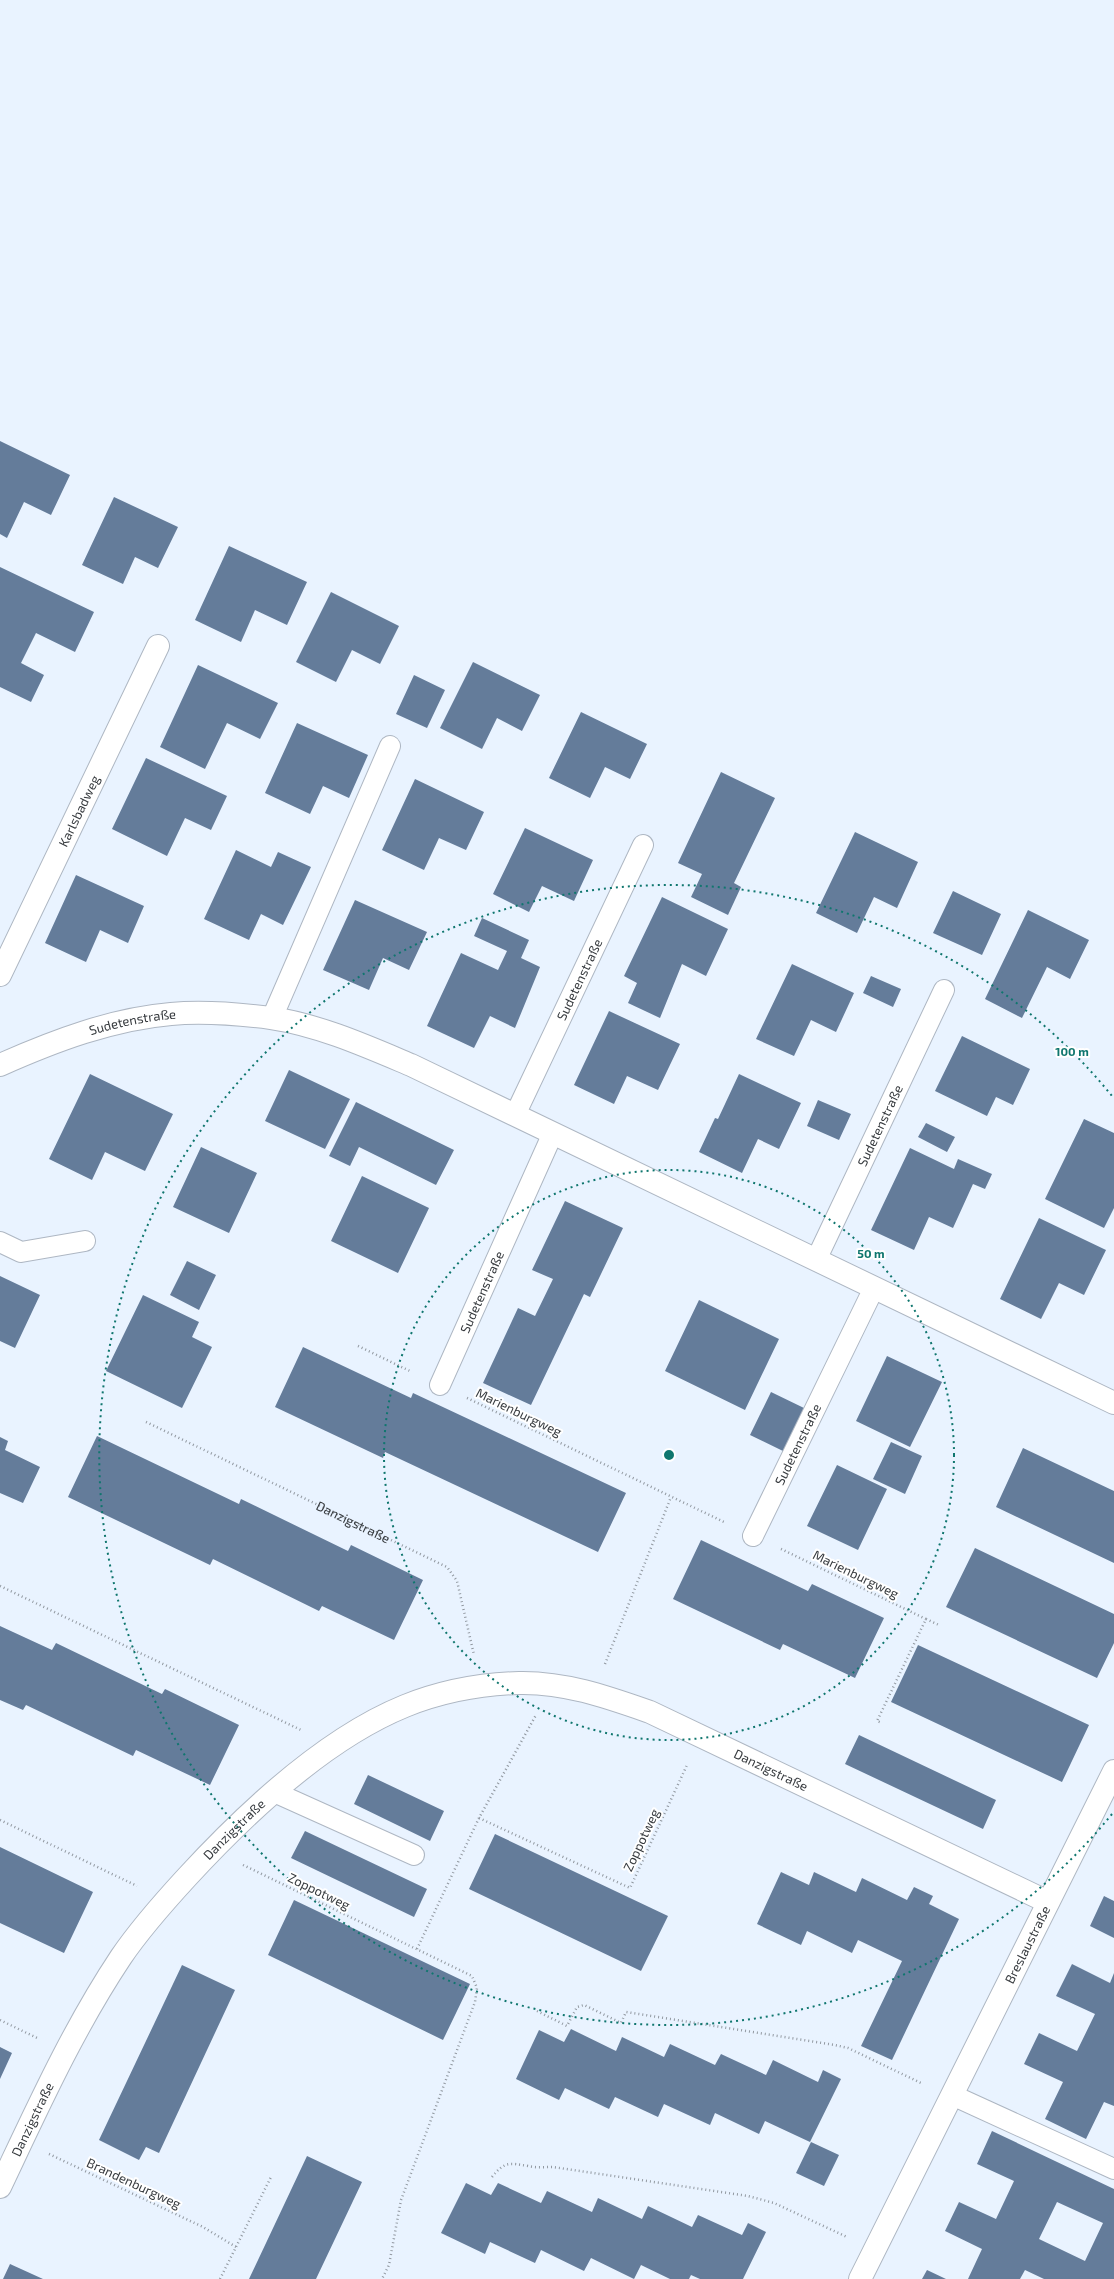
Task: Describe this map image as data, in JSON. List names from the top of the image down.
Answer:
{
  "streets": {
    "street": [
      "Karlsbadweg",
      "Sudetenstraße",
      "Danzigstraße",
      "Breslaustraße"
    ],
    "path": ["Marienburgweg", "Zoppotweg", "Brandenburgweg"]
  },
  "crossings": [
    ["Sudetenstraße", "Marienburgweg"],
    ["Danzigstraße", "Zoppotweg"],
    ["Danzigstraße", "Breslaustraße"],
    ["Danzigstraße", "Brandenburgweg"]
  ],
  "rings": ["100 m", "50 m"]
}
